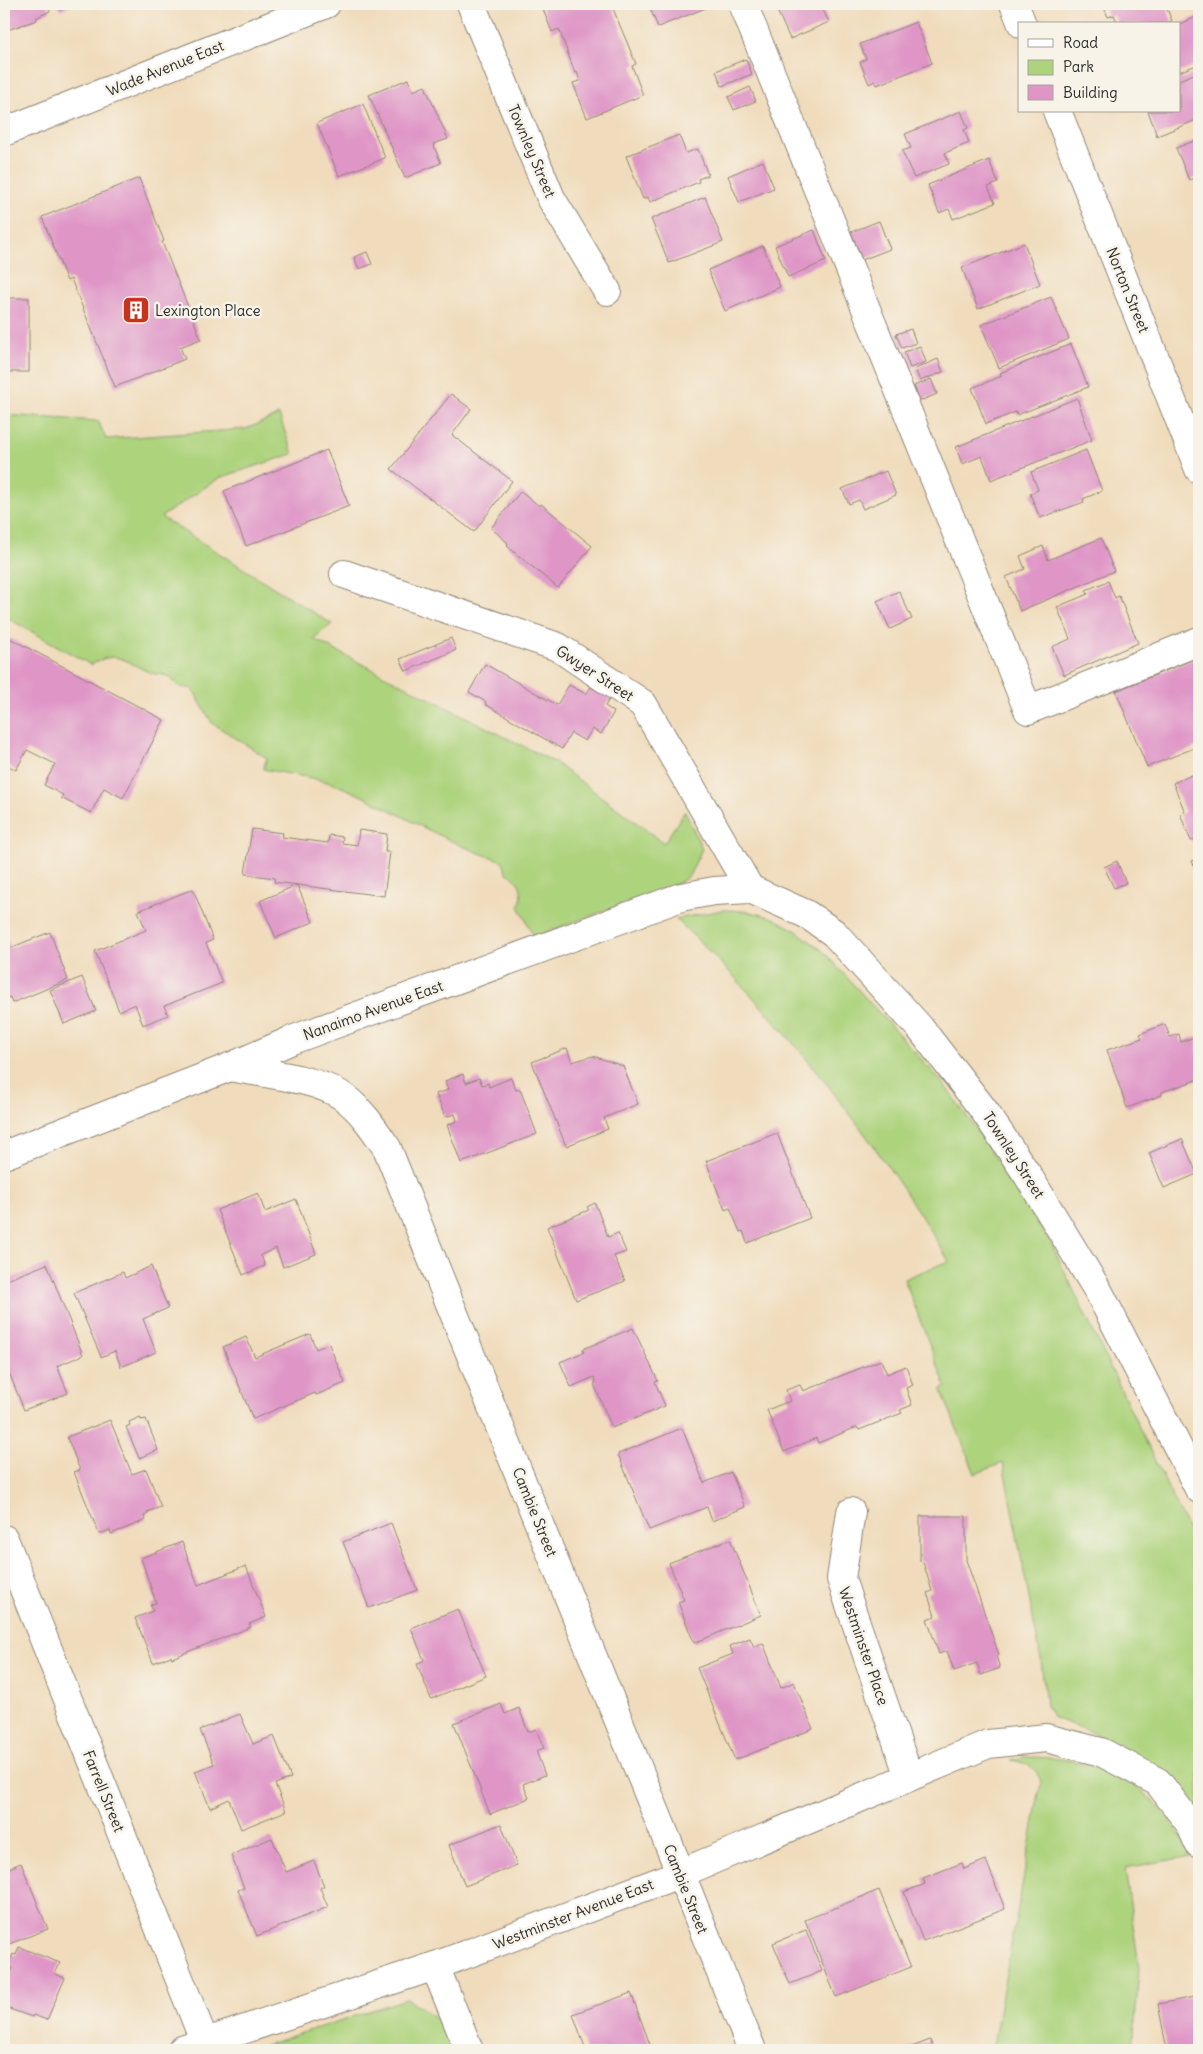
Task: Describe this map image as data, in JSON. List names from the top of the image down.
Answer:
{
  "streets": {
    "street": [
      "Wade Avenue East",
      "Townley Street",
      "Norton Street",
      "Gwyer Street",
      "Nanaimo Avenue East",
      "Cambie Street",
      "Westminster Place",
      "Farrell Street",
      "Westminster Avenue East"
    ]
  },
  "crossings": [
    ["Townley Street", "Gwyer Street"],
    ["Townley Street", "Nanaimo Avenue East"],
    ["Gwyer Street", "Nanaimo Avenue East"],
    ["Nanaimo Avenue East", "Cambie Street"],
    ["Cambie Street", "Westminster Avenue East"],
    ["Westminster Place", "Westminster Avenue East"],
    ["Farrell Street", "Westminster Avenue East"]
  ],
  "places": {
    "building": ["Lexington Place"]
  },
  "legend": ["Road", "Park", "Building"]
}
